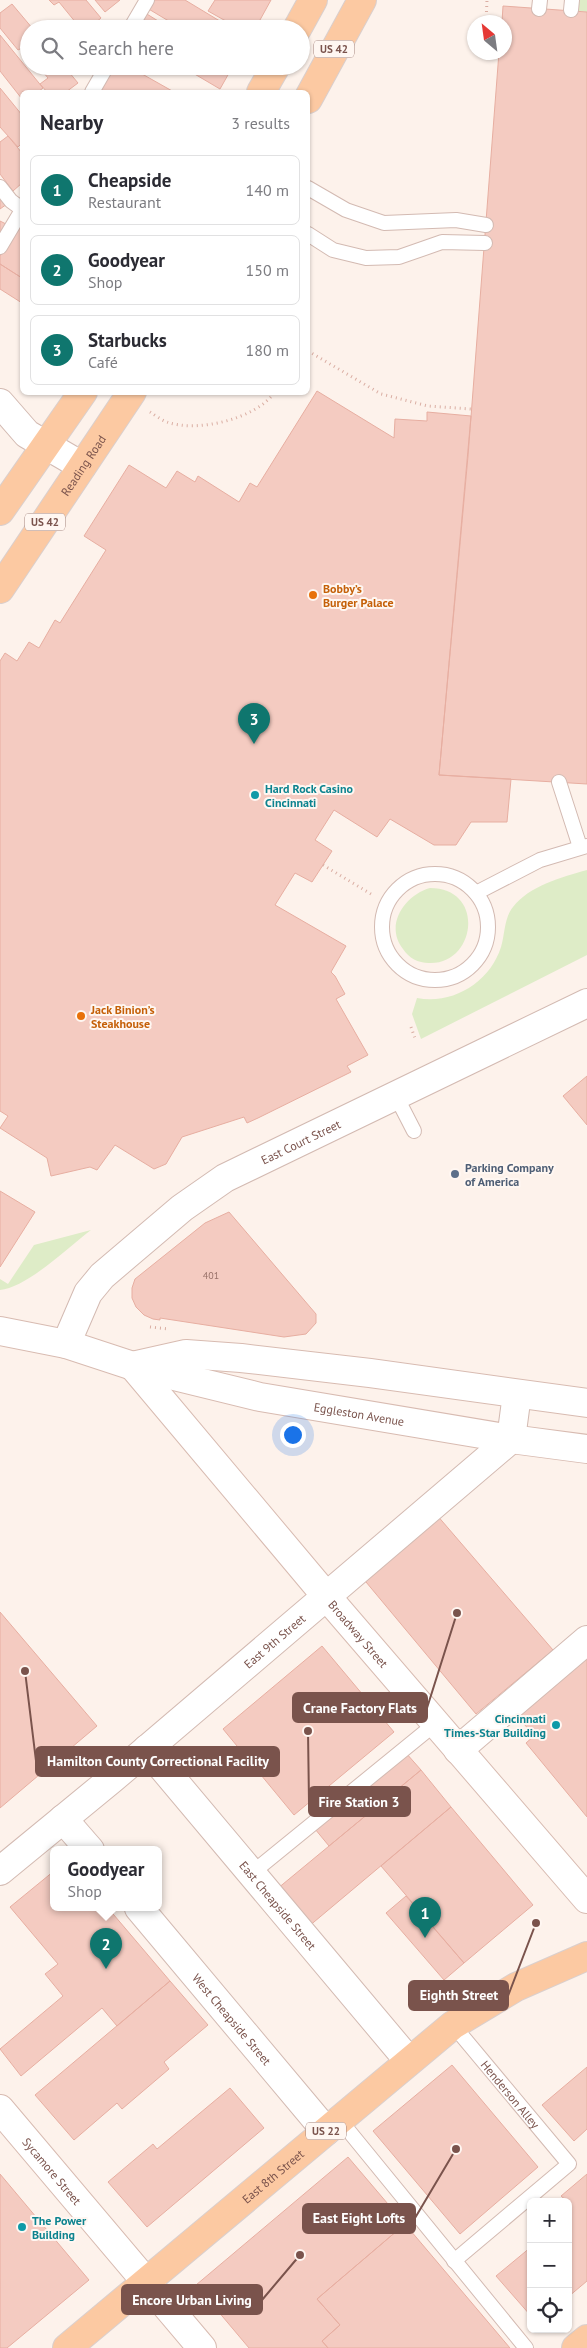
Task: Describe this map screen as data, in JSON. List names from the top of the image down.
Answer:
{
  "streets": {
    "main road": [
      "US 42",
      "Reading Road",
      "US 22",
      "East 8th Street"
    ],
    "street": [
      "East Court Street",
      "Eggleston Avenue",
      "Broadway Street",
      "East 9th Street",
      "East Cheapside Street",
      "West Cheapside Street",
      "Sycamore Street"
    ],
    "lane": ["Henderson Alley"]
  },
  "crossings": [
    ["East Court Street", "Eggleston Avenue"],
    ["Eggleston Avenue", "Broadway Street"],
    ["Eggleston Avenue", "East 9th Street"],
    ["Broadway Street", "East 9th Street"],
    ["East 9th Street", "East Cheapside Street"],
    ["East Cheapside Street", "East 8th Street"],
    ["West Cheapside Street", "East 8th Street"],
    ["Henderson Alley", "East 8th Street"],
    ["Sycamore Street", "East 8th Street"]
  ],
  "places": [
    "Bobby’s Burger Palace",
    "Hard Rock Casino Cincinnati",
    "Jack Binion’s Steakhouse",
    "Parking Company of America",
    "Crane Factory Flats",
    "Hamilton County Correctional Facility",
    "Cincinnati Times-Star Building",
    "Fire Station 3",
    "Eighth Street",
    "East Eight Lofts",
    "The Power Building",
    "Encore Urban Living"
  ],
  "house_numbers": ["401"],
  "north": "top left",
  "page": {
    "search": "Search here",
    "heading": ["Nearby", "3 results"],
    "list": [
      {
        "mark": "1",
        "name": "Cheapside",
        "note": "Restaurant",
        "value": "140 m"
      },
      {
        "mark": "2",
        "name": "Goodyear",
        "note": "Shop",
        "value": "150 m"
      },
      {
        "mark": "3",
        "name": "Starbucks",
        "note": "Café",
        "value": "180 m"
      }
    ],
    "pins": ["3", "1", "2"],
    "popup": ["Goodyear", "Shop"],
    "map_buttons": ["+", "−"]
  }
}
